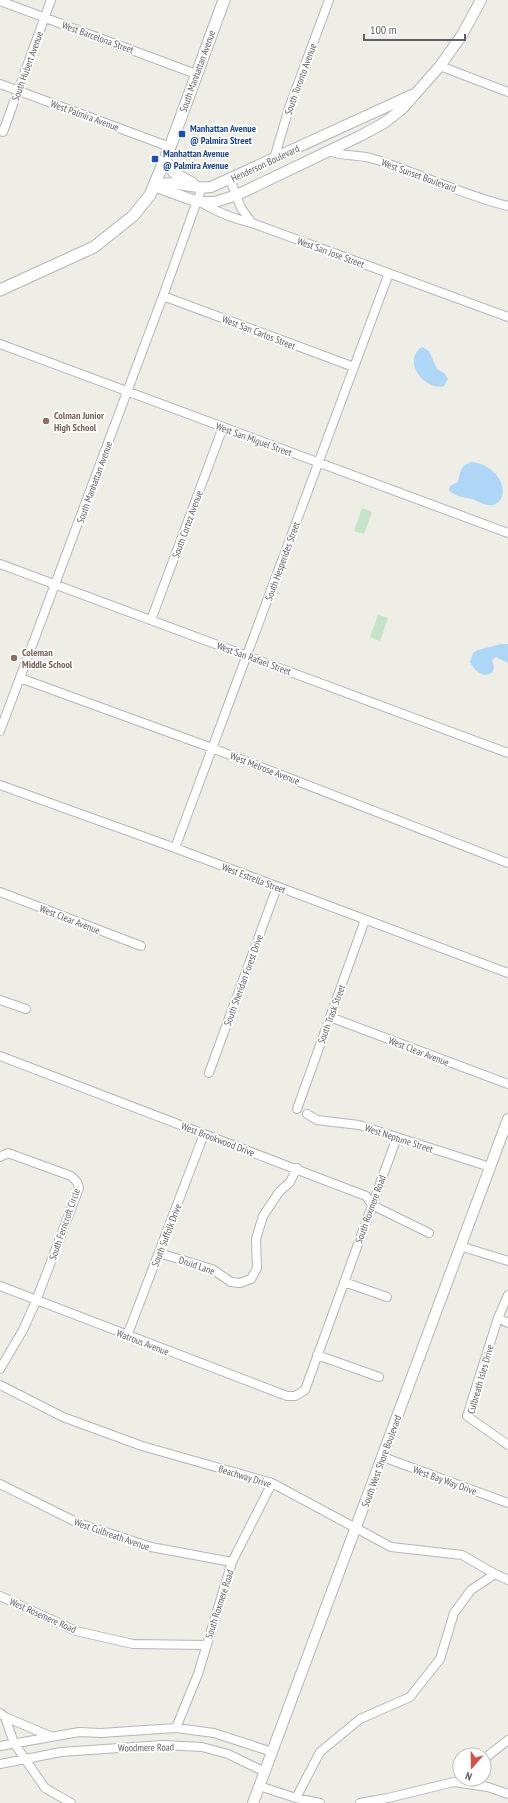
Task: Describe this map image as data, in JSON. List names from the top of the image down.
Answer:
{
  "streets": {
    "main road": ["South Manhattan Avenue"],
    "street": [
      "West Barcelona Street",
      "South Hubert Avenue",
      "South Toronto Avenue",
      "West Palmira Avenue",
      "Henderson Boulevard",
      "West Sunset Boulevard",
      "West San Jose Street",
      "West San Carlos Street",
      "West San Miguel Street",
      "South Cortez Avenue",
      "South Hesperides Street",
      "West San Rafael Street",
      "West Melrose Avenue",
      "West Estrella Street",
      "West Clear Avenue",
      "South Sheridan Forest Drive",
      "South Trask Street",
      "West Neptune Street",
      "West Brookwood Drive",
      "South Roxmere Road",
      "South Ferncroft Circle",
      "South Suffolk Drive",
      "Druid Lane",
      "Watrous Avenue",
      "Culbreath Isles Drive",
      "South West Shore Boulevard",
      "Beachway Drive",
      "West Bay Way Drive",
      "West Culbreath Avenue",
      "West Rosemere Road",
      "Woodmere Road"
    ]
  },
  "crossings": [
    ["West Barcelona Street", "South Hubert Avenue"],
    ["West Barcelona Street", "South Manhattan Avenue"],
    ["South Hubert Avenue", "West Palmira Avenue"],
    ["South Manhattan Avenue", "West Palmira Avenue"],
    ["South Manhattan Avenue", "Henderson Boulevard"],
    ["South Manhattan Avenue", "West San Jose Street"],
    ["South Manhattan Avenue", "West San Carlos Street"],
    ["South Manhattan Avenue", "West San Miguel Street"],
    ["South Manhattan Avenue", "West San Rafael Street"],
    ["South Manhattan Avenue", "West Melrose Avenue"],
    ["South Toronto Avenue", "Henderson Boulevard"],
    ["Henderson Boulevard", "West Sunset Boulevard"],
    ["Henderson Boulevard", "West San Jose Street"],
    ["West San Jose Street", "South Hesperides Street"],
    ["West San Carlos Street", "South Hesperides Street"],
    ["West San Miguel Street", "South Cortez Avenue"],
    ["West San Miguel Street", "South Hesperides Street"],
    ["South Cortez Avenue", "West San Rafael Street"],
    ["South Hesperides Street", "West San Rafael Street"],
    ["South Hesperides Street", "West Melrose Avenue"],
    ["South Hesperides Street", "West Estrella Street"],
    ["West Estrella Street", "South Sheridan Forest Drive"],
    ["West Estrella Street", "South Trask Street"],
    ["West Clear Avenue", "South Trask Street"],
    ["West Neptune Street", "South Roxmere Road"],
    ["West Neptune Street", "South West Shore Boulevard"],
    ["West Brookwood Drive", "South Roxmere Road"],
    ["West Brookwood Drive", "South Suffolk Drive"],
    ["West Brookwood Drive", "Druid Lane"],
    ["South Roxmere Road", "Watrous Avenue"],
    ["South Roxmere Road", "Beachway Drive"],
    ["South Roxmere Road", "West Culbreath Avenue"],
    ["South Roxmere Road", "West Rosemere Road"],
    ["South Roxmere Road", "Woodmere Road"],
    ["South Ferncroft Circle", "Watrous Avenue"],
    ["South Suffolk Drive", "Druid Lane"],
    ["South Suffolk Drive", "Watrous Avenue"],
    ["South West Shore Boulevard", "Beachway Drive"],
    ["South West Shore Boulevard", "West Bay Way Drive"],
    ["South West Shore Boulevard", "Woodmere Road"]
  ],
  "places": {
    "transit": ["Manhattan Avenue @ Palmira Street", "Manhattan Avenue @ Palmira Avenue"],
    "other": ["Colman Junior High School", "Coleman Middle School"]
  },
  "scale_bar": "100 m",
  "north": "bottom"
}
